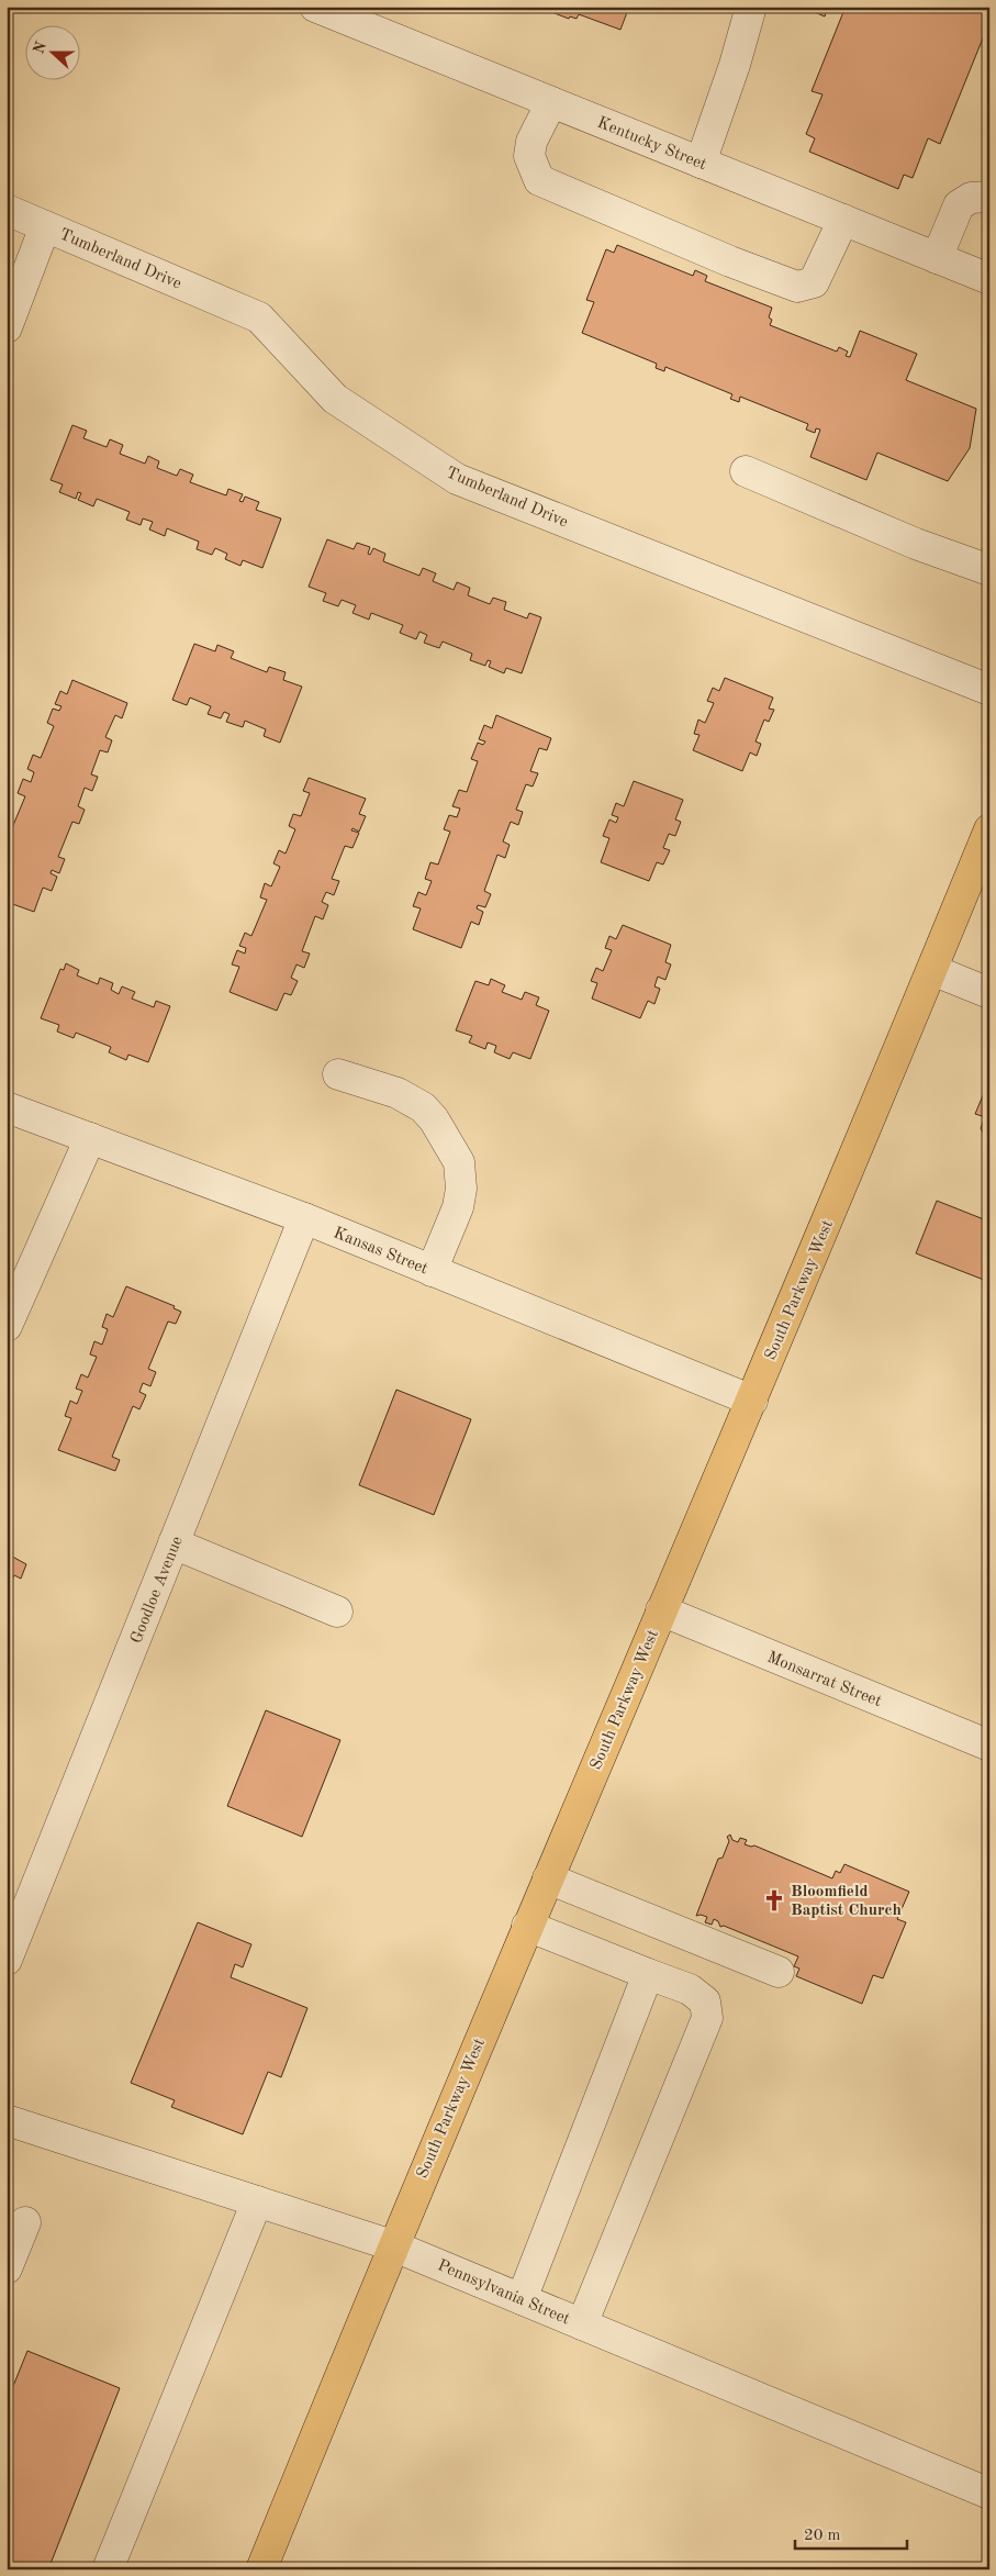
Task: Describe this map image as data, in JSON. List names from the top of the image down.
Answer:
{
  "streets": {
    "main road": ["South Parkway West"],
    "street": [
      "Kentucky Street",
      "Tumberland Drive",
      "Kansas Street",
      "Goodloe Avenue",
      "Monsarrat Street",
      "Pennsylvania Street"
    ]
  },
  "crossings": [
    ["Kansas Street", "South Parkway West"],
    ["Kansas Street", "Goodloe Avenue"],
    ["South Parkway West", "Monsarrat Street"],
    ["South Parkway West", "Pennsylvania Street"]
  ],
  "places": {
    "church": ["Bloomfield Baptist Church"]
  },
  "scale_bar": "20 m",
  "north": "left"
}
